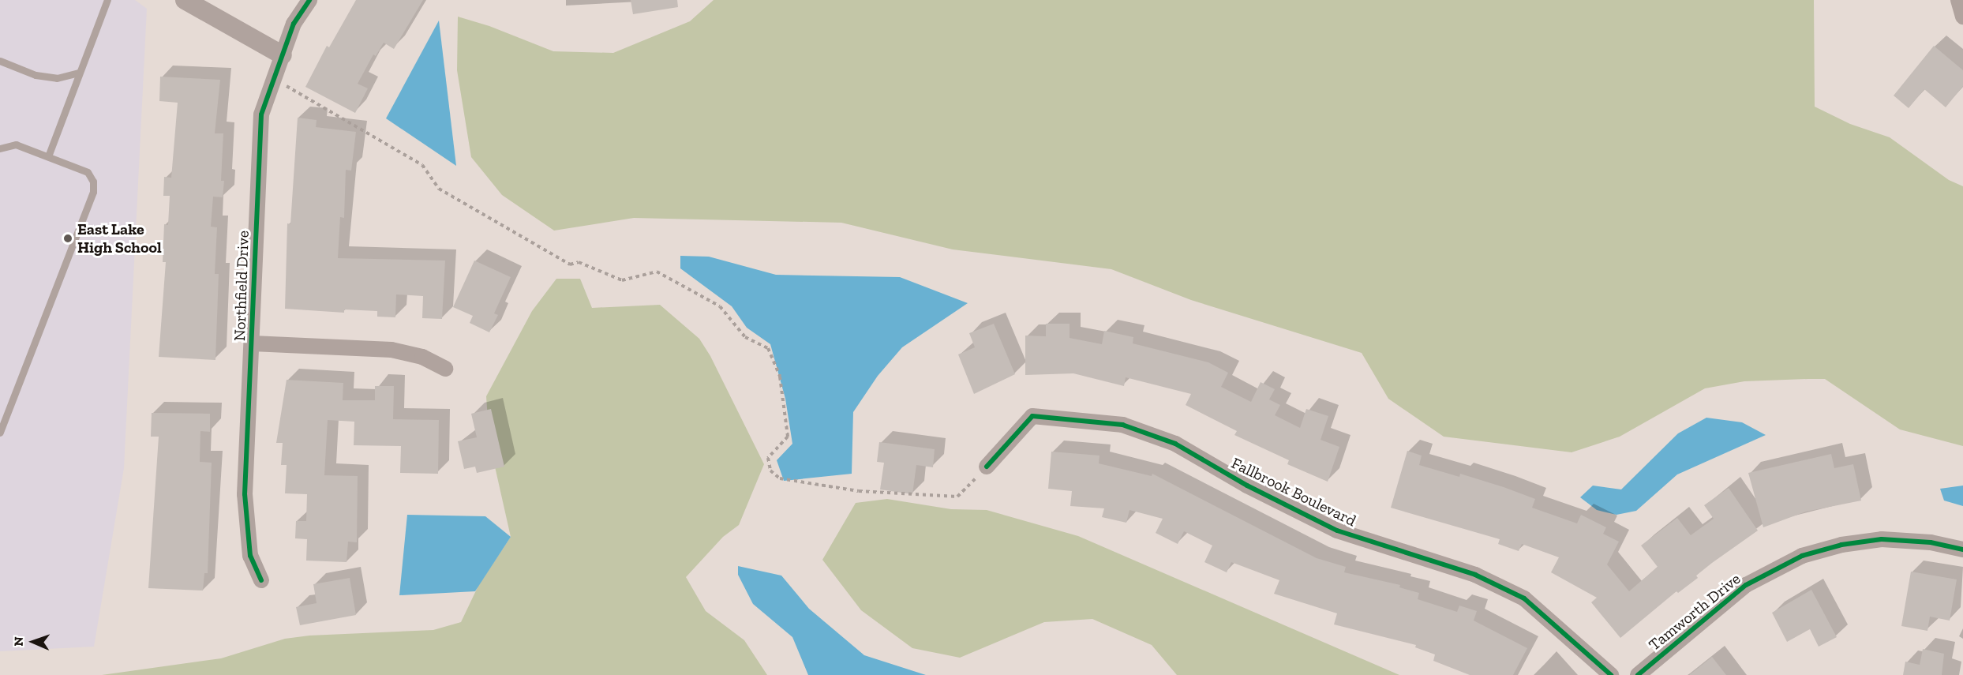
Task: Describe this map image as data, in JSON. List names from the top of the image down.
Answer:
{
  "streets": {
    "street": ["Northfield Drive", "Fallbrook Boulevard", "Tamworth Drive"]
  },
  "places": ["East Lake High School"],
  "north": "left"
}
